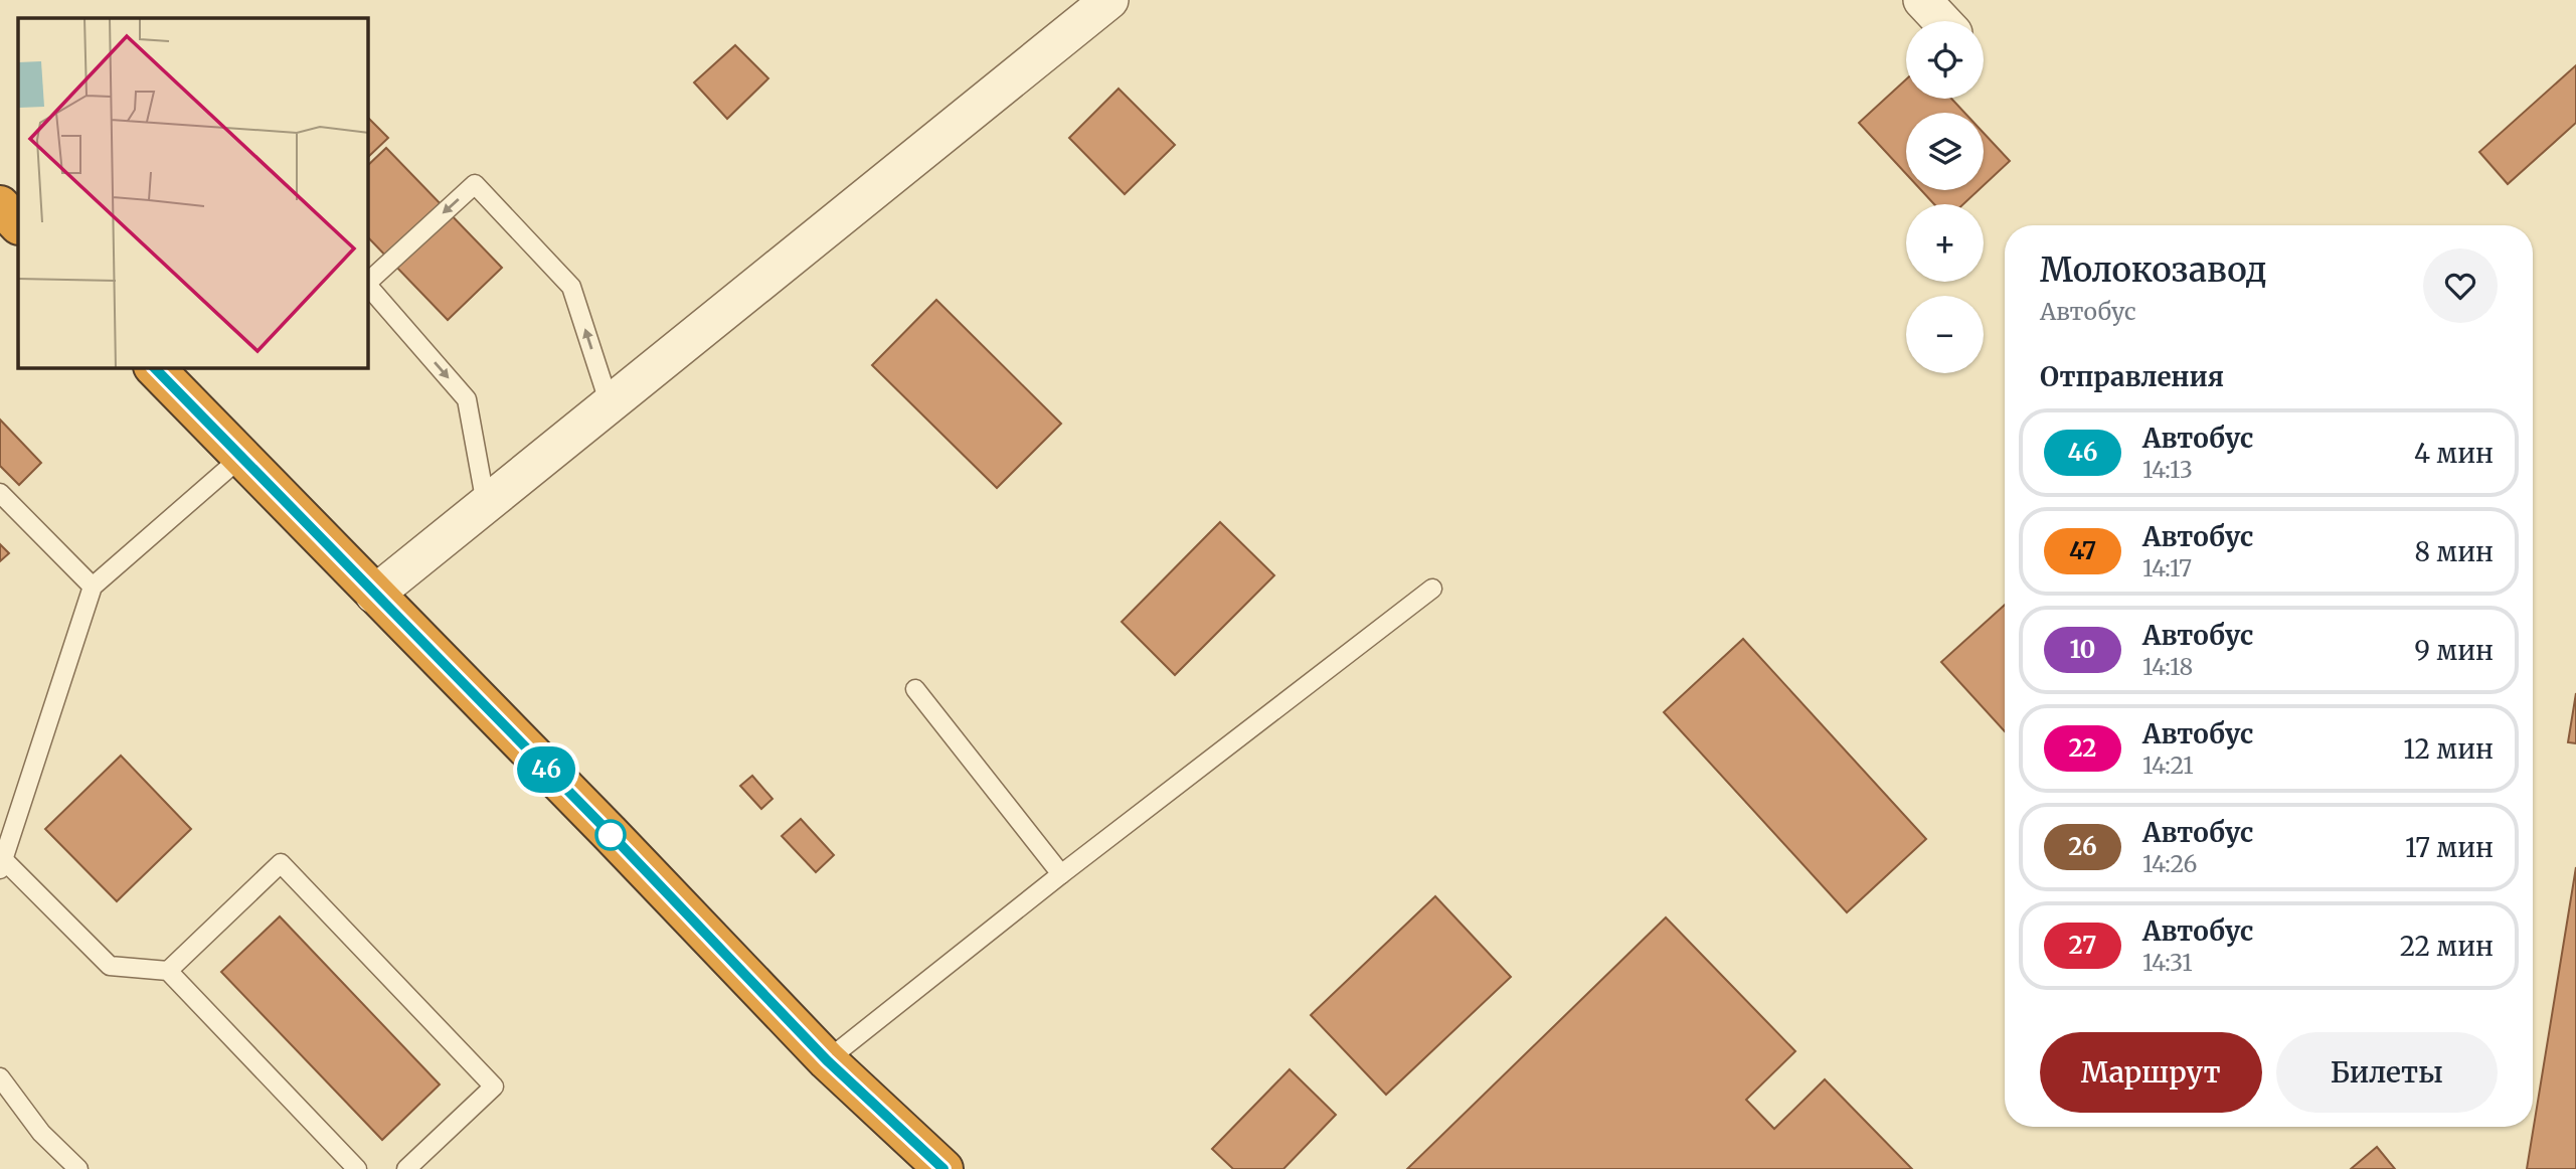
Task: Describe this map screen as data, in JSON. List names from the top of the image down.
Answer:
{
  "lines": ["bus line 46"],
  "page": {
    "on_map": "46",
    "map_buttons": ["+", "−"],
    "heading": [
      ["Молокозавод", "Автобус"],
      "Отправления"
    ],
    "list": [
      {
        "mark": "46",
        "name": "Автобус",
        "note": "14:13",
        "value": "4 мин"
      },
      {
        "mark": "47",
        "name": "Автобус",
        "note": "14:17",
        "value": "8 мин"
      },
      {
        "mark": "10",
        "name": "Автобус",
        "note": "14:18",
        "value": "9 мин"
      },
      {
        "mark": "22",
        "name": "Автобус",
        "note": "14:21",
        "value": "12 мин"
      },
      {
        "mark": "26",
        "name": "Автобус",
        "note": "14:26",
        "value": "17 мин"
      },
      {
        "mark": "27",
        "name": "Автобус",
        "note": "14:31",
        "value": "22 мин"
      }
    ],
    "buttons": ["Маршрут", "Билеты"]
  }
}
